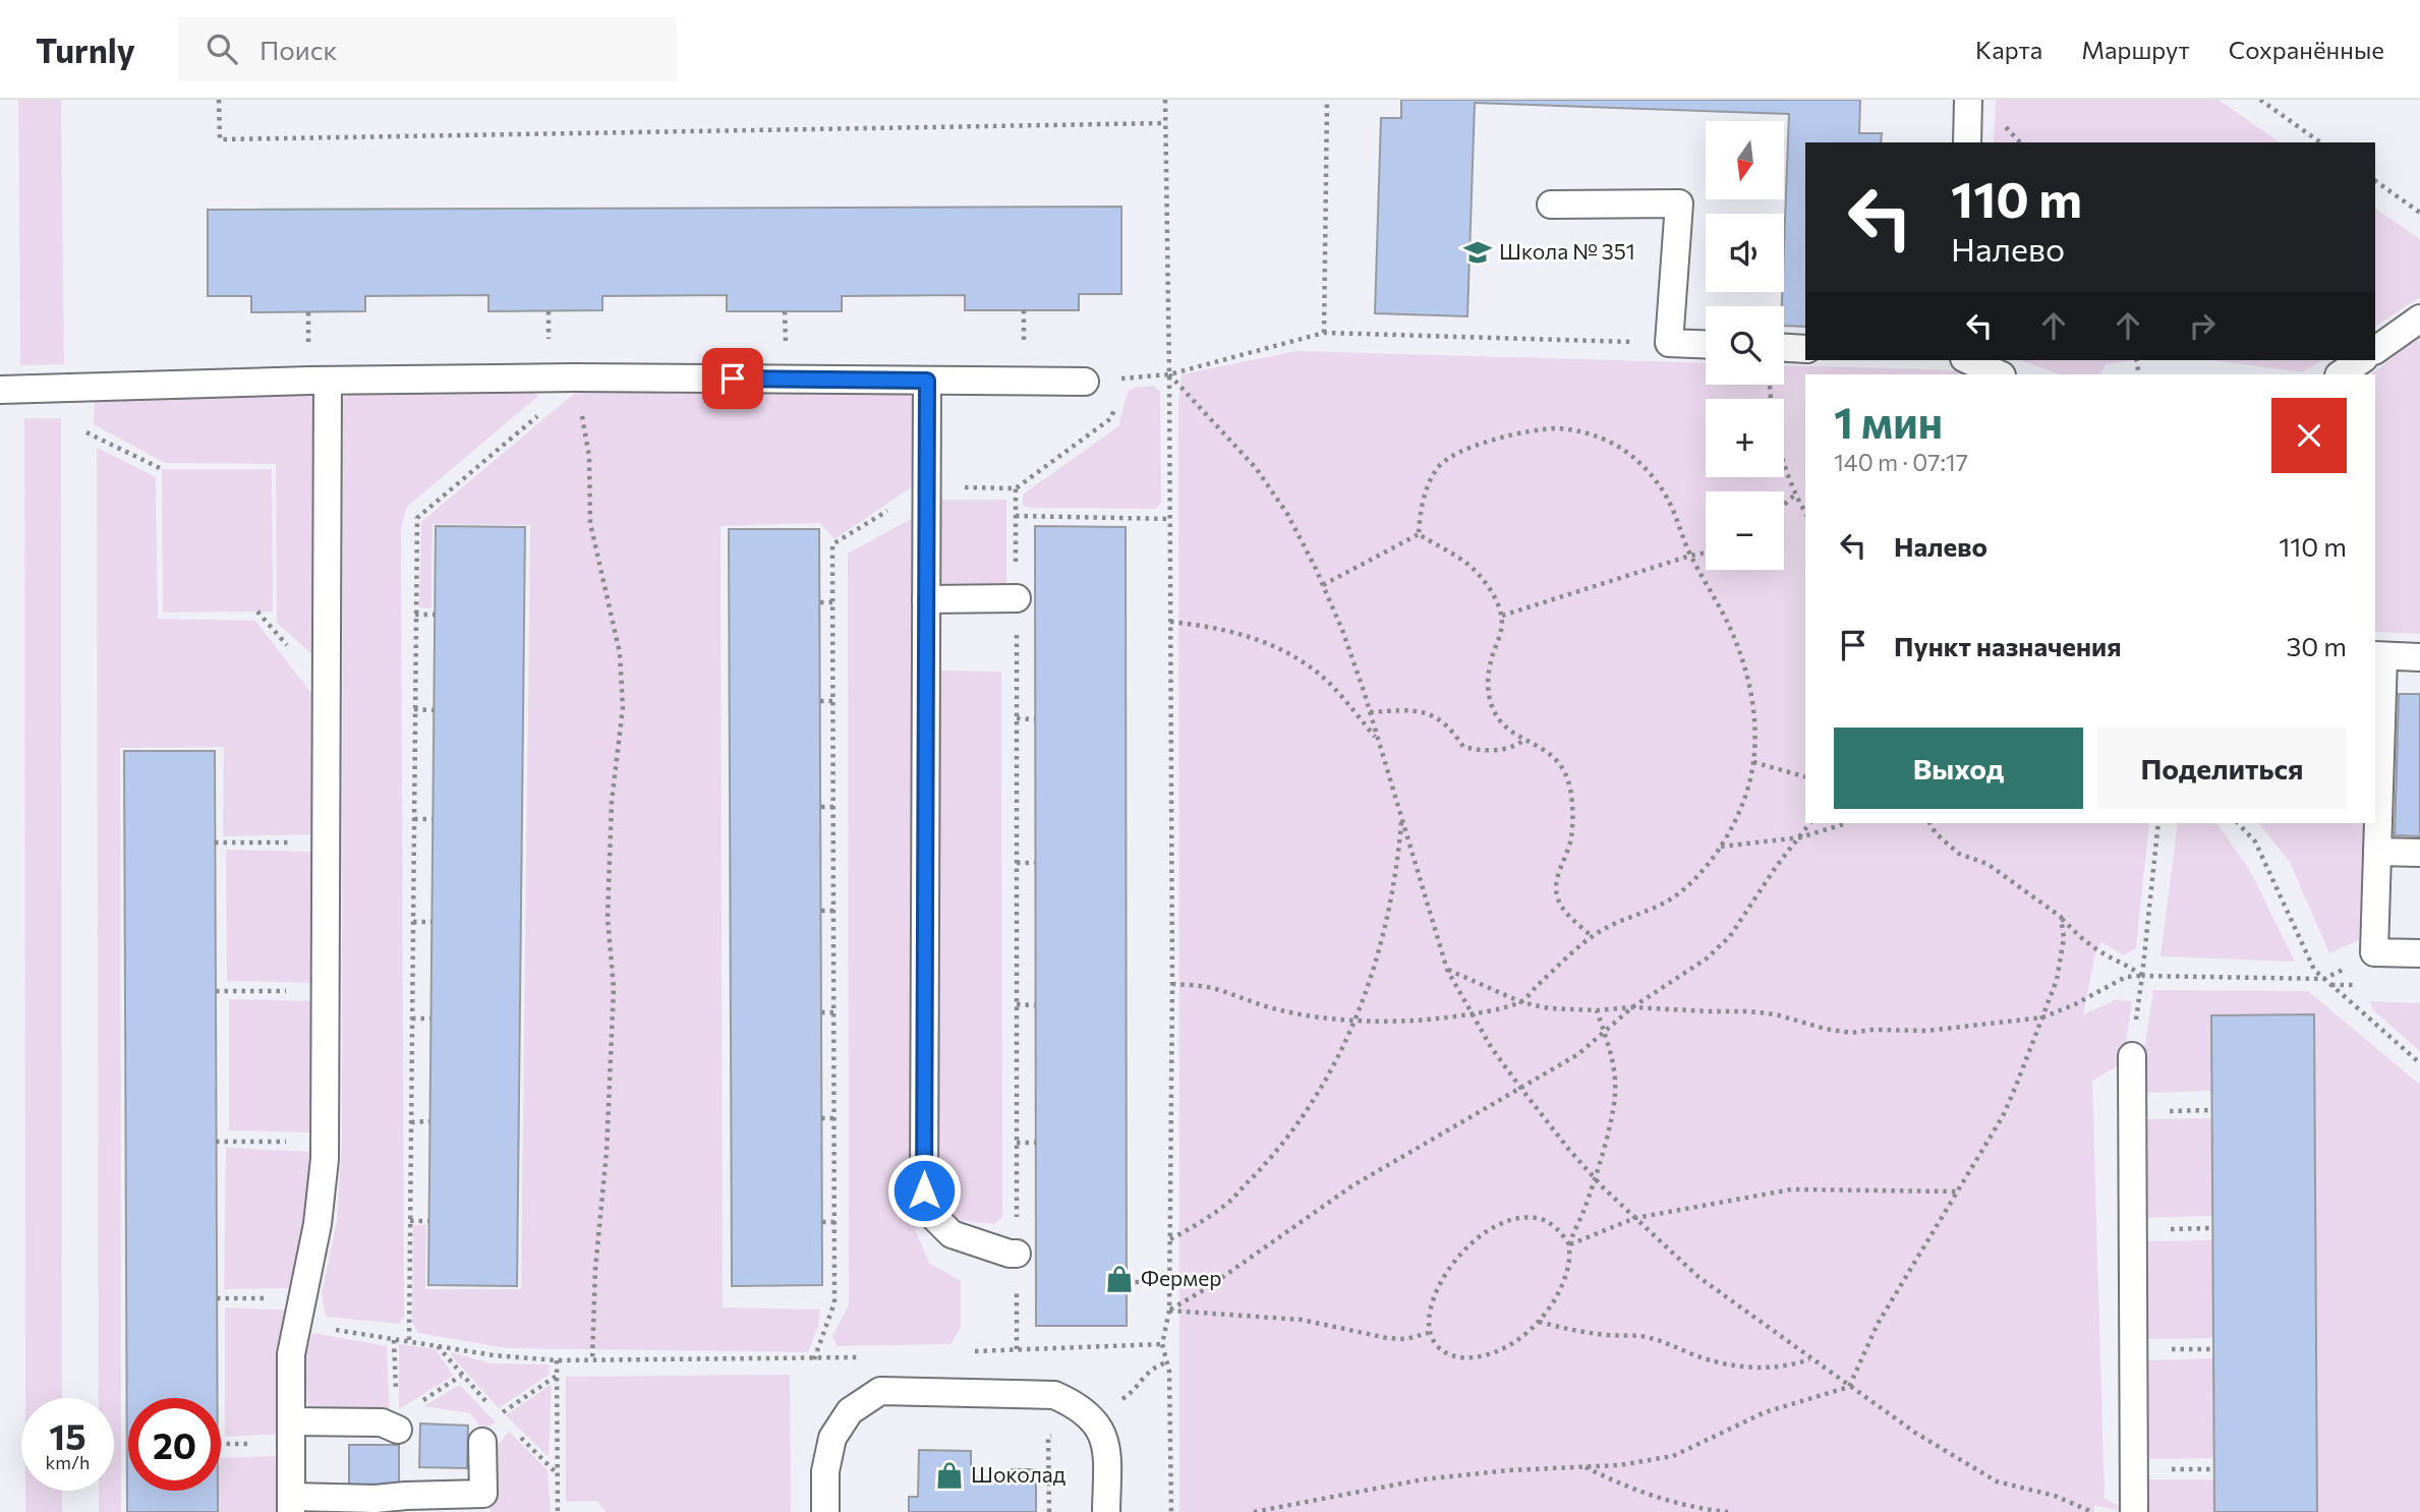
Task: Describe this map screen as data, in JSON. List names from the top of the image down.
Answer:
{
  "places": {
    "school or university": ["Школа № 351"],
    "shop": ["Фермер", "Шоколад"]
  },
  "north": "bottom",
  "page": {
    "header": "Turnly",
    "search": "Поиск",
    "nav": ["Карта", "Маршрут", "Сохранённые"],
    "map_buttons": ["+", "−"],
    "turn": ["110 m", "Налево"],
    "heading": ["1 мин", "140 m · 07:17"],
    "list": [
      {
        "name": "Налево",
        "value": "110 m"
      },
      {
        "name": "Пункт назначения",
        "value": "30 m"
      }
    ],
    "buttons": ["Выход", "Поделиться"],
    "speed": "15 km/h",
    "limit": "20"
  }
}
